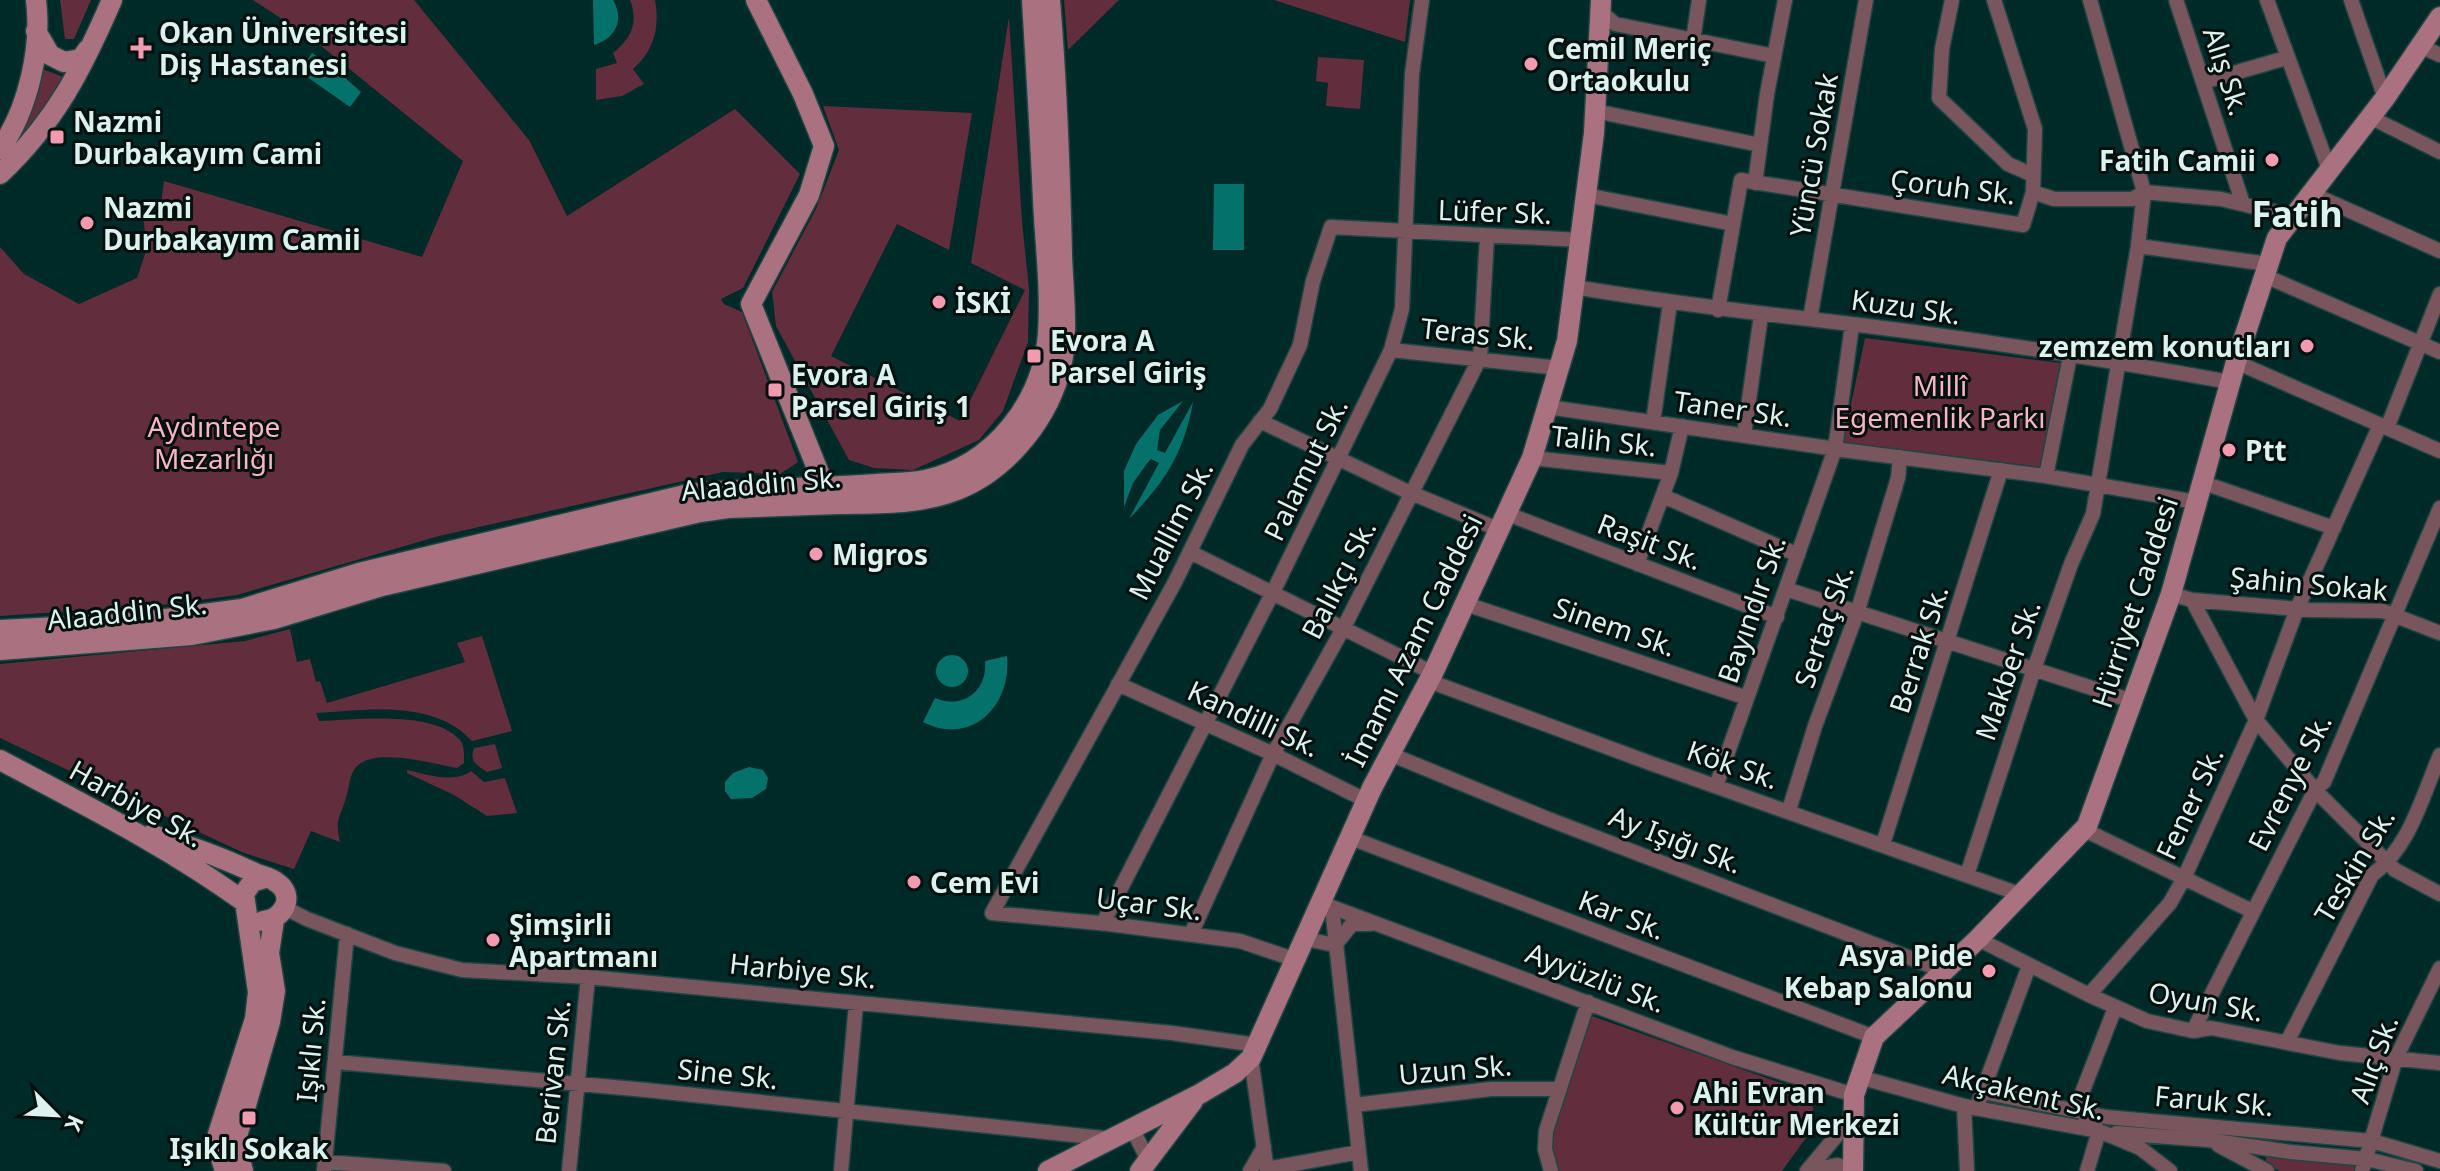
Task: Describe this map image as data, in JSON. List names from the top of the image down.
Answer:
{
  "streets": {
    "street": [
      "Alış Sk.",
      "Yüncü Sokak",
      "Çoruh Sk.",
      "Lüfer Sk.",
      "Kuzu Sk.",
      "Teras Sk.",
      "Taner Sk.",
      "Talih Sk.",
      "Palamut Sk.",
      "Alaaddin Sk.",
      "Muallim Sk.",
      "Raşit Sk.",
      "Balıkçı Sk.",
      "Şahin Sokak",
      "Hürriyet Caddesi",
      "Bayındır Sk.",
      "Sinem Sk.",
      "Sertaç Sk.",
      "İmamı Azam Caddesi",
      "Berrak Sk.",
      "Makber Sk.",
      "Kandilli Sk.",
      "Kök Sk.",
      "Evrenye Sk.",
      "Harbiye Sk.",
      "Fener Sk.",
      "Ay Işığı Sk.",
      "Teskin Sk.",
      "Uçar Sk.",
      "Kar Sk.",
      "Ayyüzlü Sk.",
      "Oyun Sk.",
      "Işıklı Sk.",
      "Alıç Sk.",
      "Uzun Sk.",
      "Berivan Sk.",
      "Sine Sk.",
      "Akçakent Sk.",
      "Faruk Sk."
    ]
  },
  "crossings": [
    ["Yüncü Sokak", "Çoruh Sk."],
    ["Yüncü Sokak", "Kuzu Sk."],
    ["Lüfer Sk.", "Palamut Sk."],
    ["Lüfer Sk.", "Muallim Sk."],
    ["Lüfer Sk.", "Balıkçı Sk."],
    ["Lüfer Sk.", "İmamı Azam Caddesi"],
    ["Kuzu Sk.", "Hürriyet Caddesi"],
    ["Kuzu Sk.", "Bayındır Sk."],
    ["Kuzu Sk.", "İmamı Azam Caddesi"],
    ["Kuzu Sk.", "Makber Sk."],
    ["Kuzu Sk.", "Fener Sk."],
    ["Teras Sk.", "Palamut Sk."],
    ["Teras Sk.", "Balıkçı Sk."],
    ["Teras Sk.", "İmamı Azam Caddesi"],
    ["Taner Sk.", "Hürriyet Caddesi"],
    ["Taner Sk.", "Bayındır Sk."],
    ["Taner Sk.", "Sertaç Sk."],
    ["Taner Sk.", "İmamı Azam Caddesi"],
    ["Taner Sk.", "Berrak Sk."],
    ["Taner Sk.", "Makber Sk."],
    ["Taner Sk.", "Fener Sk."],
    ["Talih Sk.", "İmamı Azam Caddesi"],
    ["Palamut Sk.", "Muallim Sk."],
    ["Palamut Sk.", "Raşit Sk."],
    ["Palamut Sk.", "Kandilli Sk."],
    ["Palamut Sk.", "Kök Sk."],
    ["Palamut Sk.", "Uçar Sk."],
    ["Muallim Sk.", "Raşit Sk."],
    ["Muallim Sk.", "Kandilli Sk."],
    ["Muallim Sk.", "Kök Sk."],
    ["Muallim Sk.", "Uçar Sk."],
    ["Raşit Sk.", "Balıkçı Sk."],
    ["Raşit Sk.", "Bayındır Sk."],
    ["Raşit Sk.", "İmamı Azam Caddesi"],
    ["Balıkçı Sk.", "Kandilli Sk."],
    ["Balıkçı Sk.", "Kök Sk."],
    ["Balıkçı Sk.", "Uçar Sk."],
    ["Şahin Sokak", "Hürriyet Caddesi"],
    ["Şahin Sokak", "Evrenye Sk."],
    ["Şahin Sokak", "Fener Sk."],
    ["Hürriyet Caddesi", "Kök Sk."],
    ["Hürriyet Caddesi", "Ay Işığı Sk."],
    ["Hürriyet Caddesi", "Kar Sk."],
    ["Hürriyet Caddesi", "Ayyüzlü Sk."],
    ["Hürriyet Caddesi", "Oyun Sk."],
    ["Hürriyet Caddesi", "Akçakent Sk."],
    ["Bayındır Sk.", "Sinem Sk."],
    ["Bayındır Sk.", "Kök Sk."],
    ["Sinem Sk.", "İmamı Azam Caddesi"],
    ["Sertaç Sk.", "Kök Sk."],
    ["İmamı Azam Caddesi", "Kandilli Sk."],
    ["İmamı Azam Caddesi", "Kök Sk."],
    ["İmamı Azam Caddesi", "Harbiye Sk."],
    ["İmamı Azam Caddesi", "Ay Işığı Sk."],
    ["İmamı Azam Caddesi", "Uçar Sk."],
    ["İmamı Azam Caddesi", "Kar Sk."],
    ["İmamı Azam Caddesi", "Ayyüzlü Sk."],
    ["İmamı Azam Caddesi", "Sine Sk."],
    ["Berrak Sk.", "Kök Sk."],
    ["Makber Sk.", "Kök Sk."],
    ["Evrenye Sk.", "Oyun Sk."],
    ["Harbiye Sk.", "Işıklı Sk."],
    ["Harbiye Sk.", "Berivan Sk."],
    ["Fener Sk.", "Oyun Sk."],
    ["Teskin Sk.", "Oyun Sk."],
    ["Ayyüzlü Sk.", "Akçakent Sk."],
    ["Oyun Sk.", "Alıç Sk."],
    ["Işıklı Sk.", "Sine Sk."],
    ["Alıç Sk.", "Faruk Sk."],
    ["Berivan Sk.", "Sine Sk."]
  ],
  "districts": ["Fatih"],
  "parks": ["Millî Egemenlik Parkı", "Aydıntepe Mezarlığı"],
  "places": {
    "health": ["Okan Üniversitesi Diş Hastanesi"],
    "other": [
      "Cemil Meriç Ortaokulu",
      "Fatih Camii",
      "Nazmi Durbakayım Camii",
      "İSKİ",
      "zemzem konutları",
      "Ptt",
      "Migros",
      "Cem Evi",
      "Şimşirli Apartmanı",
      "Asya Pide Kebap Salonu",
      "Ahi Evran Kültür Merkezi"
    ],
    "transit": [
      "Nazmi Durbakayım Cami",
      "Evora A Parsel Giriş",
      "Evora A Parsel Giriş 1",
      "Işıklı Sokak"
    ]
  },
  "north": "bottom right"
}
